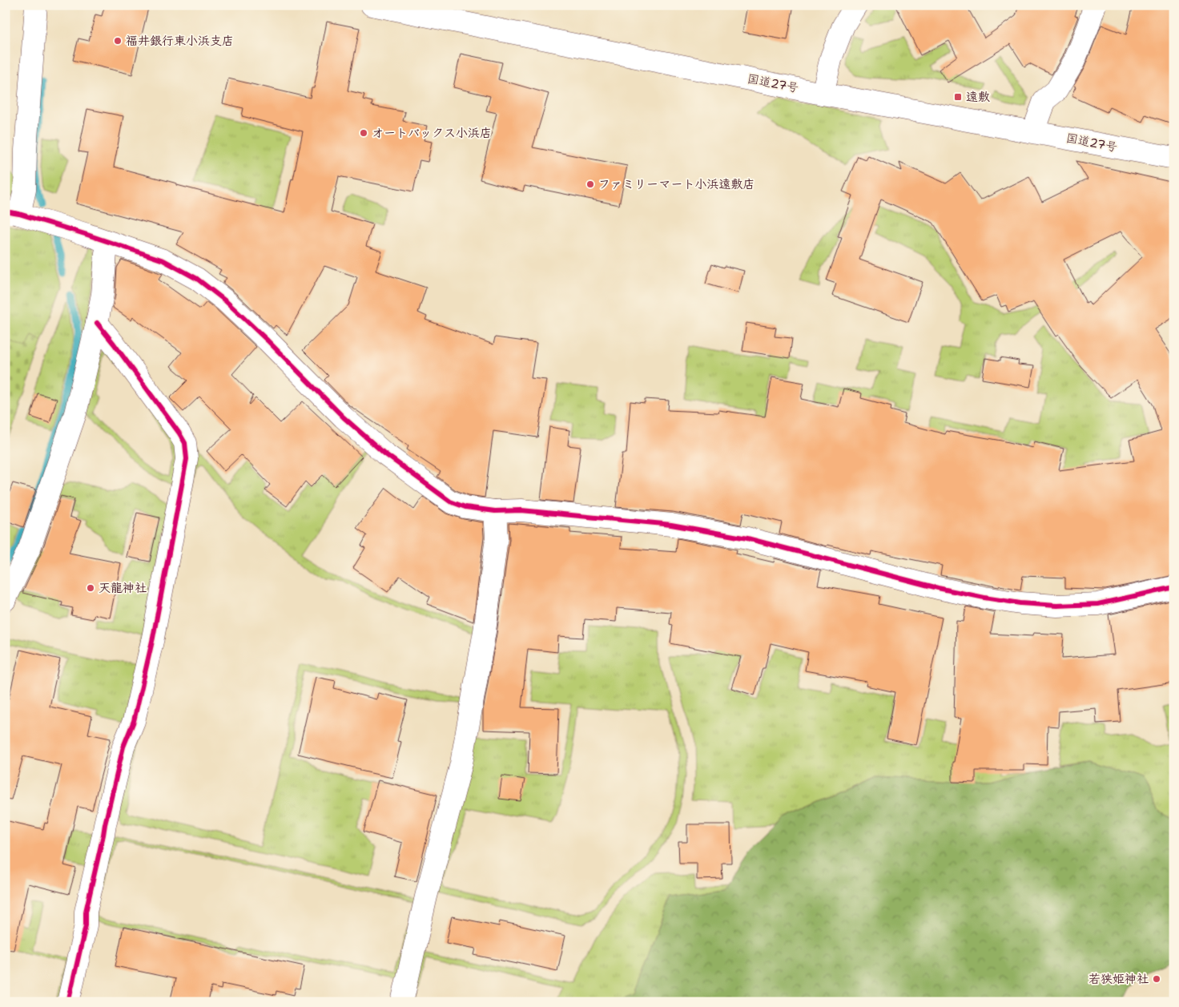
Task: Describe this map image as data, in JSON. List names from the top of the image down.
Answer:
{
  "streets": {
    "main road": ["国道27号"]
  },
  "places": {
    "other": [
      "福井銀行東小浜支店",
      "オートバックス小浜店",
      "ファミリーマート小浜遠敷店",
      "天龍神社",
      "若狭姫神社"
    ],
    "transit": ["遠敷"]
  }
}
